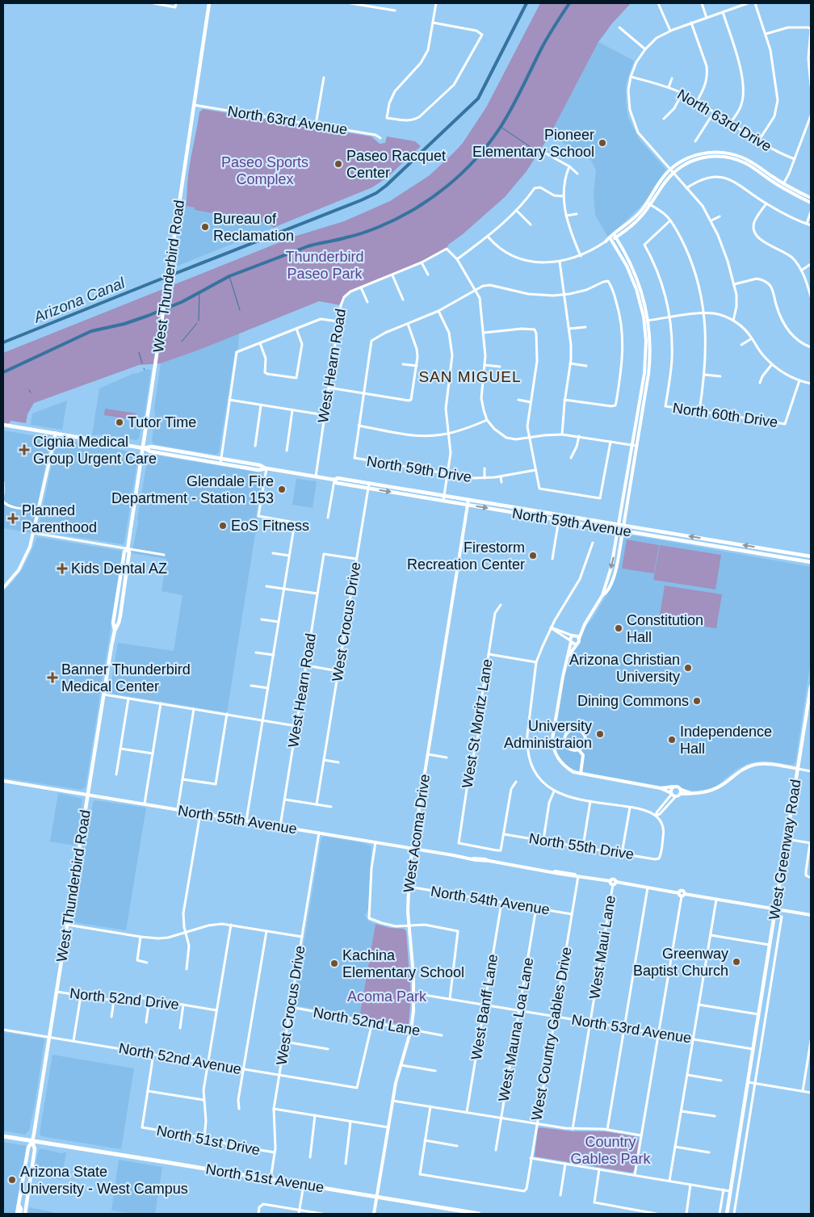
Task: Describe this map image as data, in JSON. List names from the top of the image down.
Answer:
{
  "streets": {
    "main road": [
      "West Thunderbird Road",
      "North 59th Avenue",
      "West Greenway Road",
      "North 51st Avenue"
    ],
    "street": [
      "North 63rd Avenue",
      "North 63rd Drive",
      "West Hearn Road",
      "North 60th Drive",
      "North 59th Drive",
      "West Crocus Drive",
      "West St Moritz Lane",
      "North 55th Avenue",
      "West Acoma Drive",
      "North 55th Drive",
      "North 54th Avenue",
      "West Maui Lane",
      "North 52nd Drive",
      "West Banff Lane",
      "North 52nd Lane",
      "North 53rd Avenue",
      "West Mauna Loa Lane",
      "West Country Gables Drive",
      "North 52nd Avenue",
      "North 51st Drive"
    ]
  },
  "crossings": [
    ["North 63rd Avenue", "West Thunderbird Road"],
    ["West Thunderbird Road", "North 59th Avenue"],
    ["West Thunderbird Road", "North 55th Avenue"],
    ["West Thunderbird Road", "North 52nd Drive"],
    ["West Thunderbird Road", "North 52nd Avenue"],
    ["West Thunderbird Road", "North 51st Avenue"],
    ["West Hearn Road", "North 59th Avenue"],
    ["West Hearn Road", "West Crocus Drive"],
    ["West Hearn Road", "North 55th Avenue"],
    ["North 59th Avenue", "West Crocus Drive"],
    ["North 59th Avenue", "West Acoma Drive"],
    ["West Crocus Drive", "North 55th Avenue"],
    ["West Crocus Drive", "North 52nd Lane"],
    ["West Crocus Drive", "North 52nd Avenue"],
    ["West Crocus Drive", "North 51st Drive"],
    ["West Crocus Drive", "North 51st Avenue"],
    ["West St Moritz Lane", "North 55th Drive"],
    ["North 55th Avenue", "West Acoma Drive"],
    ["North 55th Avenue", "West Maui Lane"],
    ["North 55th Avenue", "West Country Gables Drive"],
    ["West Acoma Drive", "North 54th Avenue"],
    ["West Acoma Drive", "North 52nd Lane"],
    ["West Acoma Drive", "North 53rd Avenue"],
    ["West Acoma Drive", "North 51st Avenue"],
    ["West Greenway Road", "North 53rd Avenue"],
    ["North 54th Avenue", "West Banff Lane"],
    ["North 54th Avenue", "West Mauna Loa Lane"],
    ["North 54th Avenue", "West Country Gables Drive"],
    ["West Maui Lane", "North 53rd Avenue"],
    ["West Banff Lane", "North 53rd Avenue"],
    ["North 52nd Lane", "North 52nd Avenue"],
    ["North 53rd Avenue", "West Mauna Loa Lane"],
    ["North 53rd Avenue", "West Country Gables Drive"]
  ],
  "districts": ["SAN MIGUEL"],
  "water": ["Arizona Canal"],
  "parks": [
    "Paseo Sports Complex",
    "Thunderbird Paseo Park",
    "Acoma Park",
    "Country Gables Park"
  ],
  "places": {
    "other": [
      "Pioneer Elementary School",
      "Paseo Racquet Center",
      "Bureau of Reclamation",
      "Tutor Time",
      "Glendale Fire Department - Station 153",
      "EoS Fitness",
      "Firestorm Recreation Center",
      "Constitution Hall",
      "Arizona Christian University",
      "Dining Commons",
      "University Administraion",
      "Independence Hall",
      "Greenway Baptist Church",
      "Kachina Elementary School",
      "Arizona State University - West Campus"
    ],
    "health": [
      "Cignia Medical Group Urgent Care",
      "Planned Parenthood",
      "Kids Dental AZ",
      "Banner Thunderbird Medical Center"
    ]
  }
}
